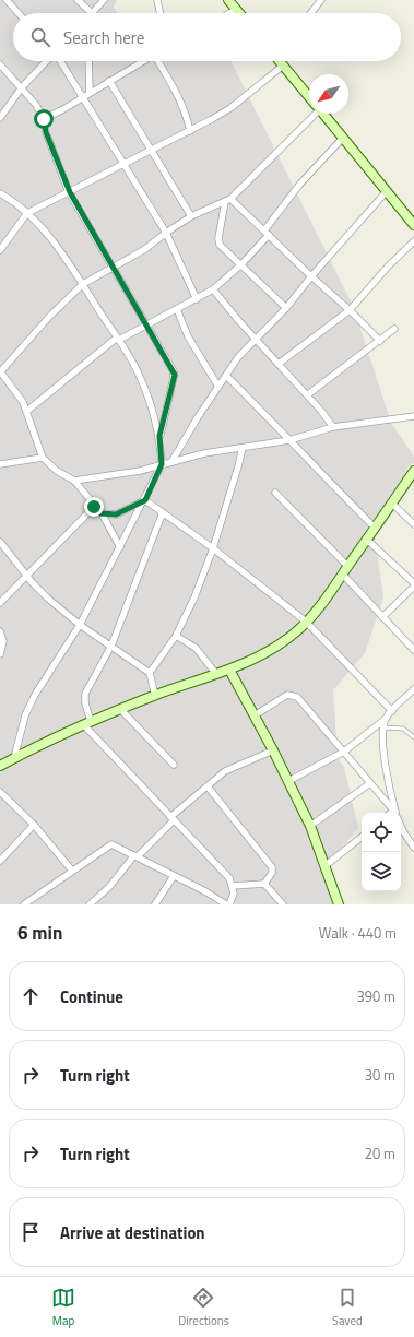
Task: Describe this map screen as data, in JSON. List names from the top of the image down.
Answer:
{
  "north": "bottom left",
  "page": {
    "search": "Search here",
    "heading": ["6 min", "Walk · 440 m"],
    "list": [
      ["Continue", "390 m"],
      ["Turn right", "30 m"],
      ["Turn right", "20 m"],
      "Arrive at destination"
    ],
    "nav": ["Map", "Directions", "Saved"]
  }
}
